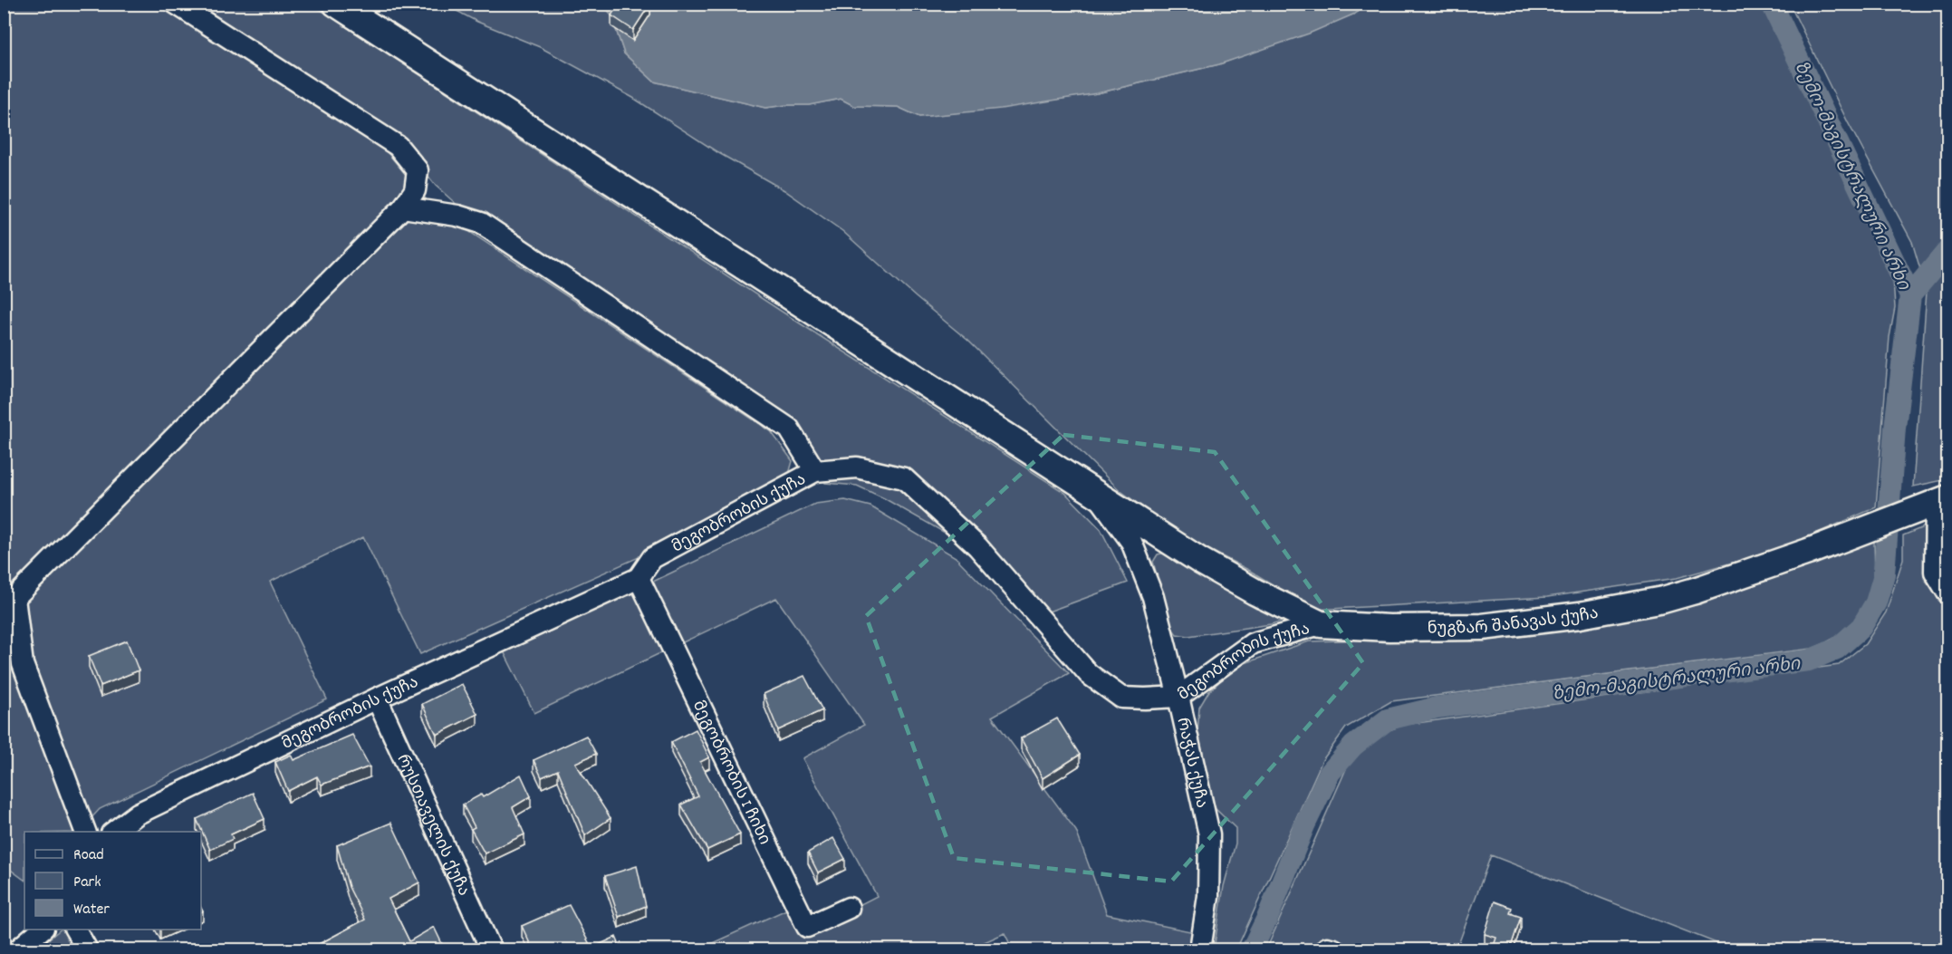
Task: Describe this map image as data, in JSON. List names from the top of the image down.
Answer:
{
  "streets": {
    "main road": ["ნუგზარ შანავას ქუჩა"],
    "street": [
      "მეგობრობის ქუჩა",
      "რაჭას ქუჩა",
      "მეგობრობის I ჩიხი",
      "რუსთაველის ქუჩა"
    ]
  },
  "crossings": [
    ["მეგობრობის ქუჩა", "ნუგზარ შანავას ქუჩა"],
    ["მეგობრობის ქუჩა", "რაჭას ქუჩა"],
    ["მეგობრობის ქუჩა", "მეგობრობის I ჩიხი"],
    ["მეგობრობის ქუჩა", "რუსთაველის ქუჩა"],
    ["ნუგზარ შანავას ქუჩა", "რაჭას ქუჩა"]
  ],
  "water": ["ზემო-მაგისტრალური არხი"],
  "legend": ["Road", "Park", "Water"]
}
